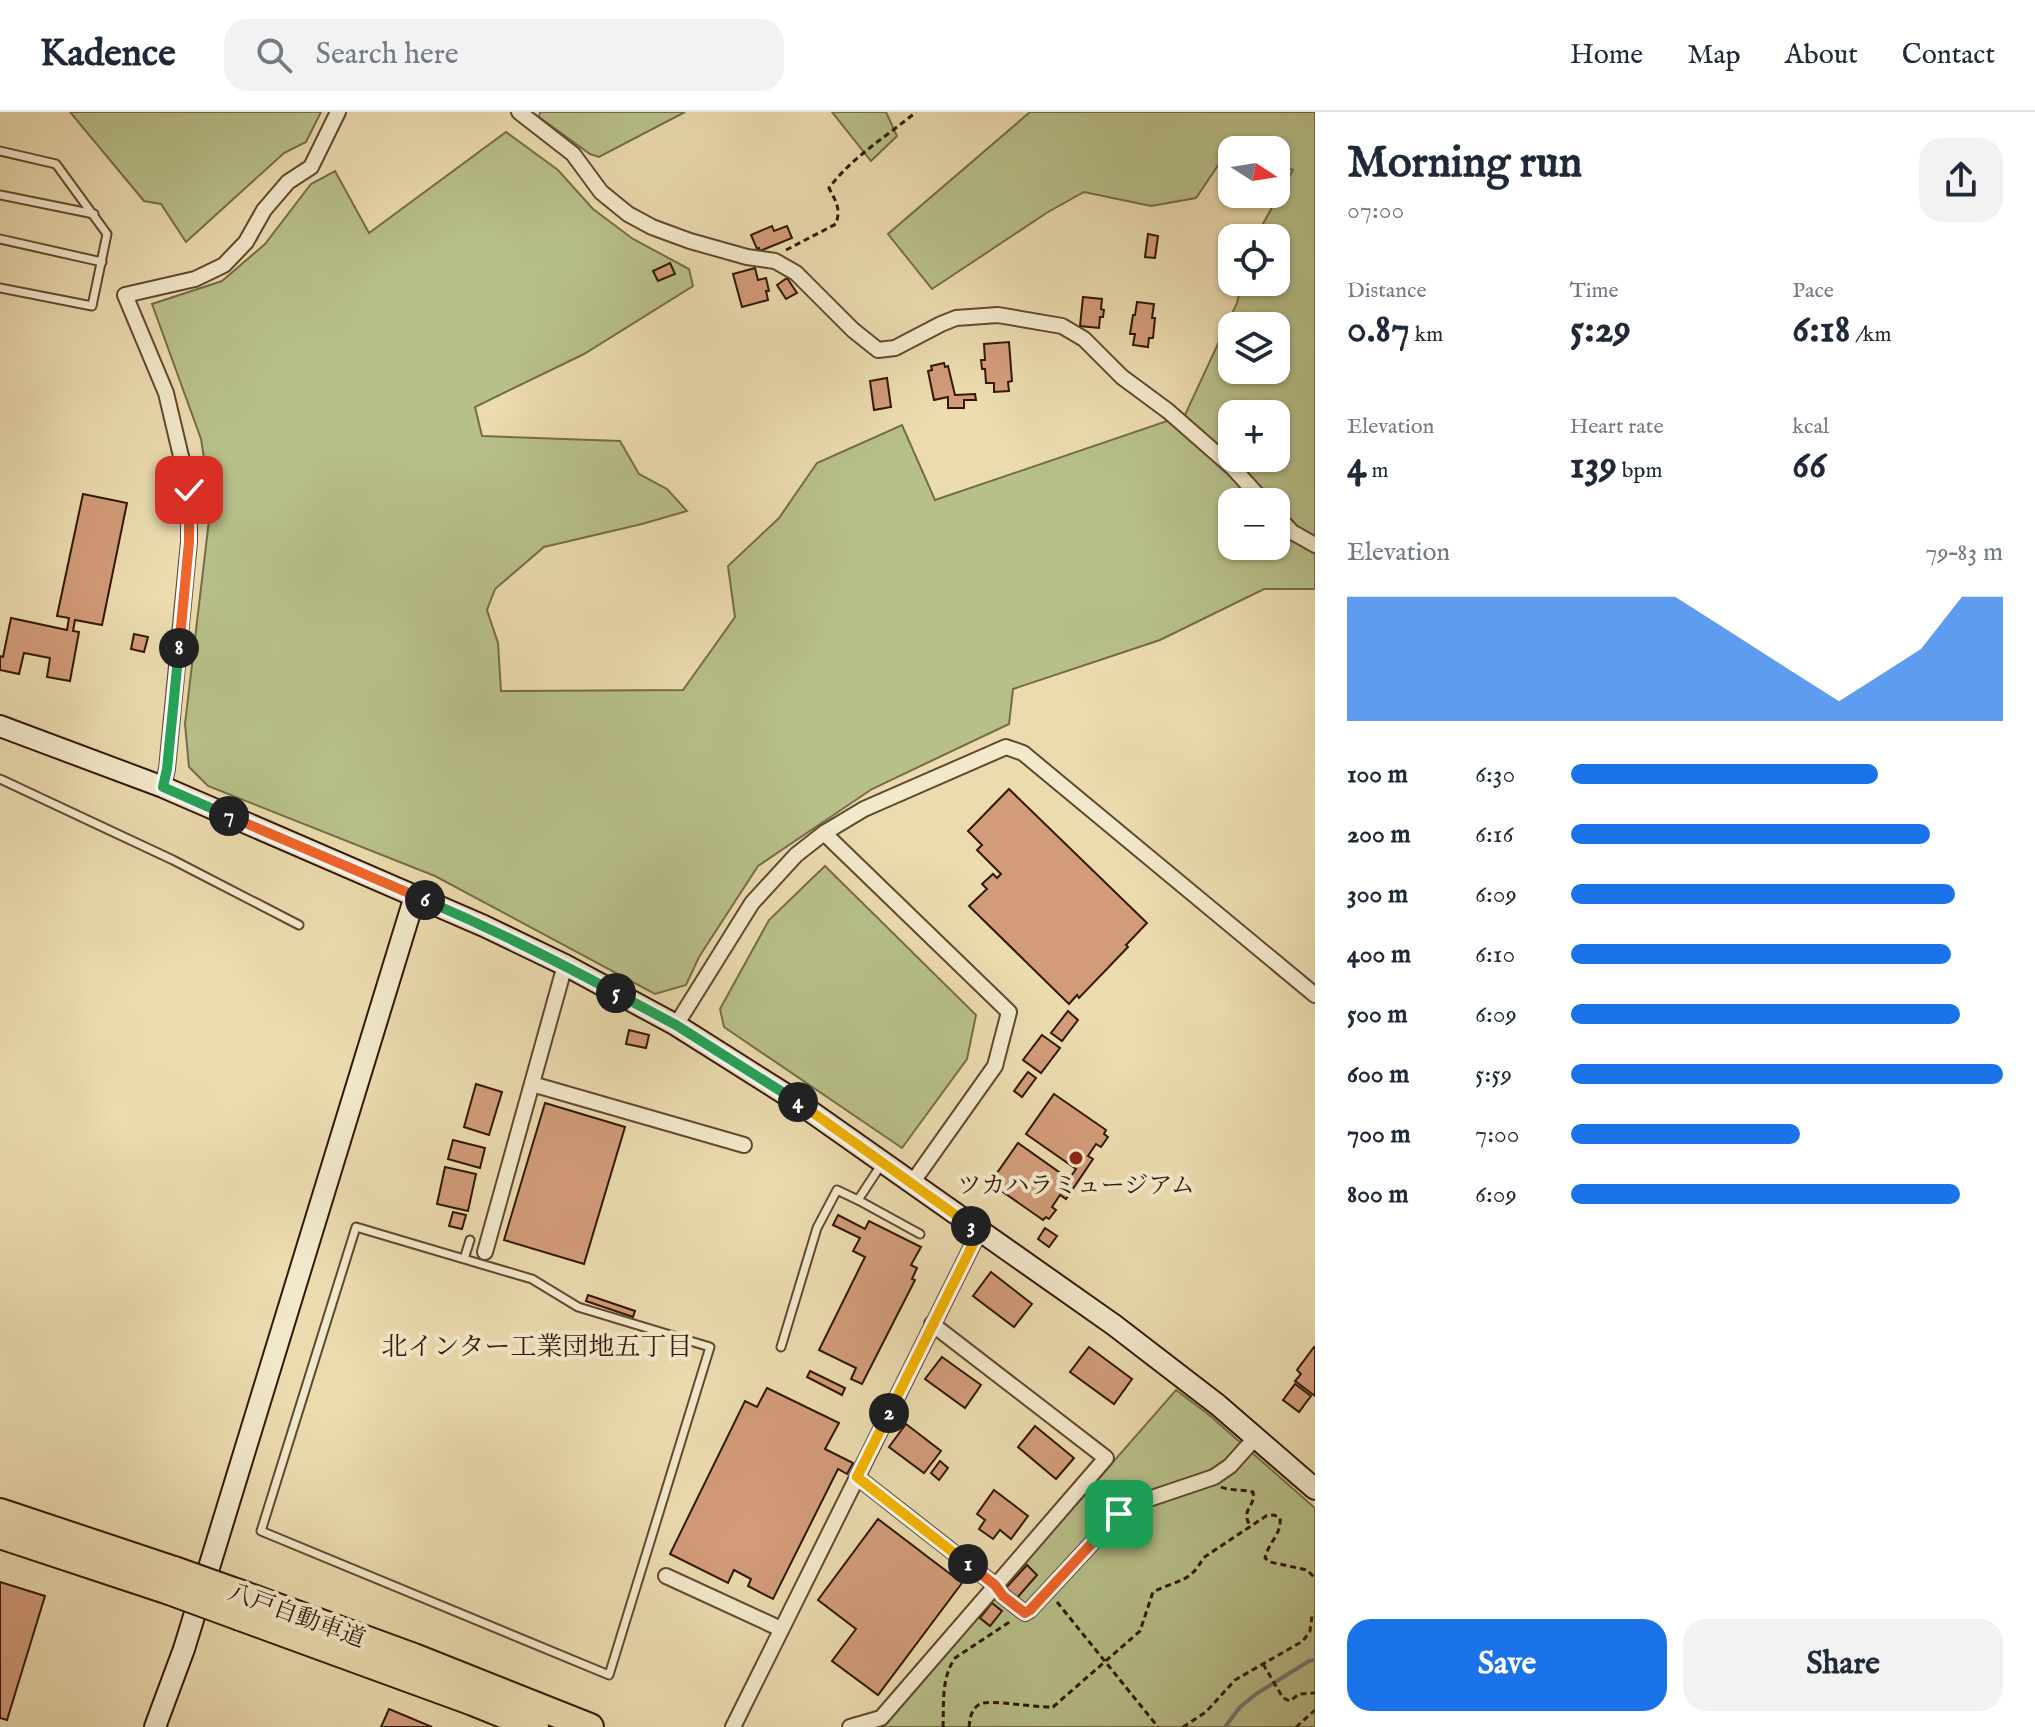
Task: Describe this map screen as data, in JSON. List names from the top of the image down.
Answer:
{
  "streets": {
    "highway": ["八戸自動車道"]
  },
  "districts": ["北インター工業団地五丁目"],
  "places": ["ツカハラミュージアム"],
  "north": "right",
  "page": {
    "header": "Kadence",
    "search": "Search here",
    "nav": [
      "Home",
      "Map",
      "About",
      "Contact"
    ],
    "heading": ["Morning run", "07:00"],
    "map_buttons": ["+", "−"],
    "stats": [
      ["Distance", "0.87 km"],
      ["Time", "5:29"],
      ["Pace", "6:18 /km"],
      ["Elevation", "4 m"],
      ["Heart rate", "139 bpm"],
      ["kcal", "66"]
    ],
    "chart": ["Elevation", "79–83 m"],
    "pins": [
      "8",
      "7",
      "6",
      "5",
      "4",
      "3",
      "2",
      "1"
    ],
    "list": [
      {
        "name": "100 m",
        "note": "6:30"
      },
      {
        "name": "200 m",
        "note": "6:16"
      },
      {
        "name": "300 m",
        "note": "6:09"
      },
      {
        "name": "400 m",
        "note": "6:10"
      },
      {
        "name": "500 m",
        "note": "6:09"
      },
      {
        "name": "600 m",
        "note": "5:59"
      },
      {
        "name": "700 m",
        "note": "7:00"
      },
      {
        "name": "800 m",
        "note": "6:09"
      }
    ],
    "buttons": ["Save", "Share"]
  }
}
